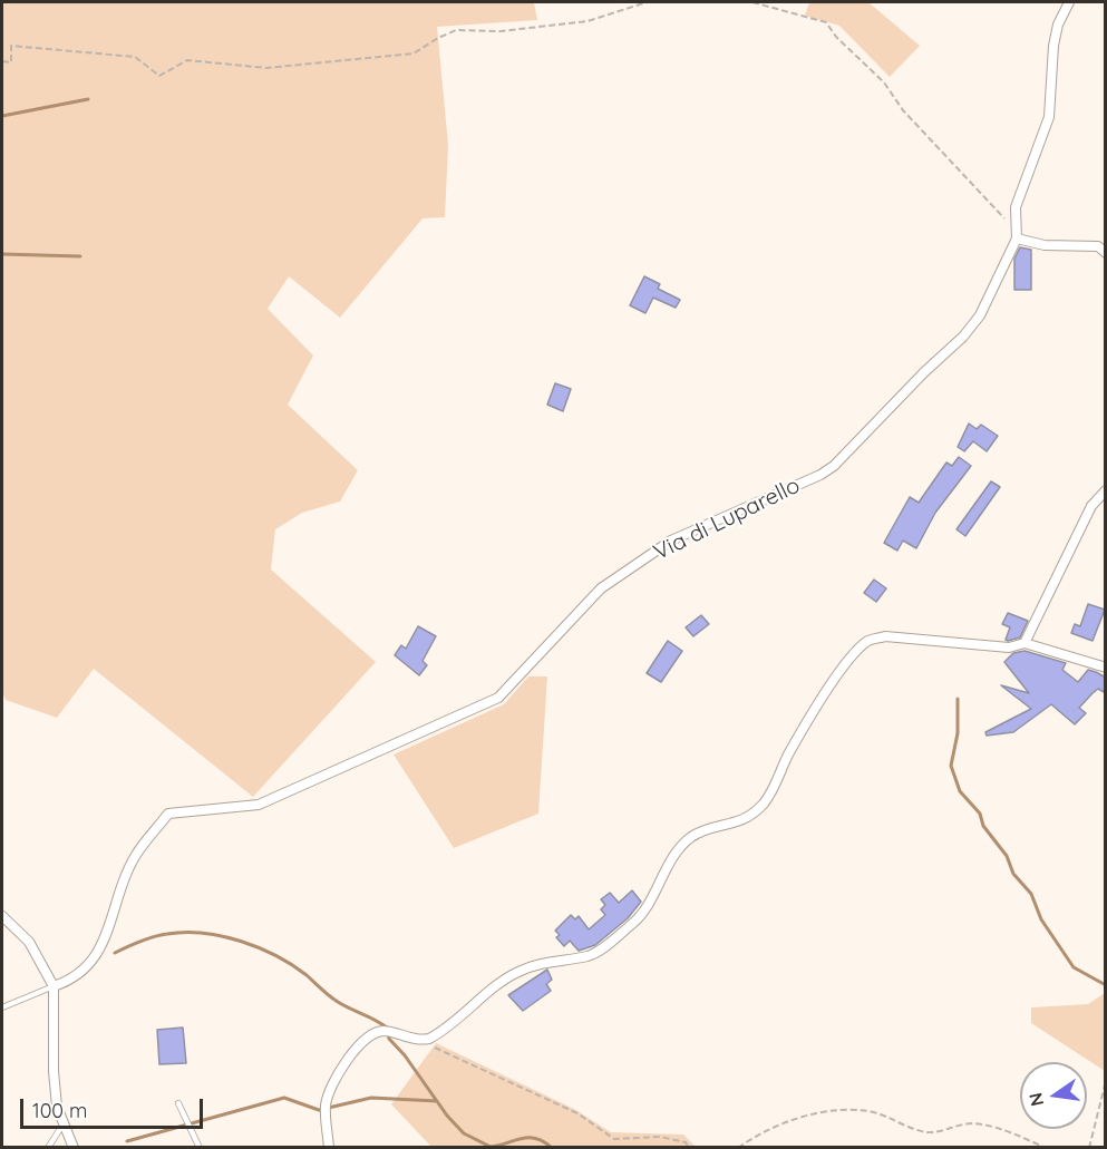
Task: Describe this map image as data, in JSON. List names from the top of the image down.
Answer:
{
  "streets": {
    "street": ["Via di Luparello"]
  },
  "scale_bar": "100 m",
  "north": "left"
}
